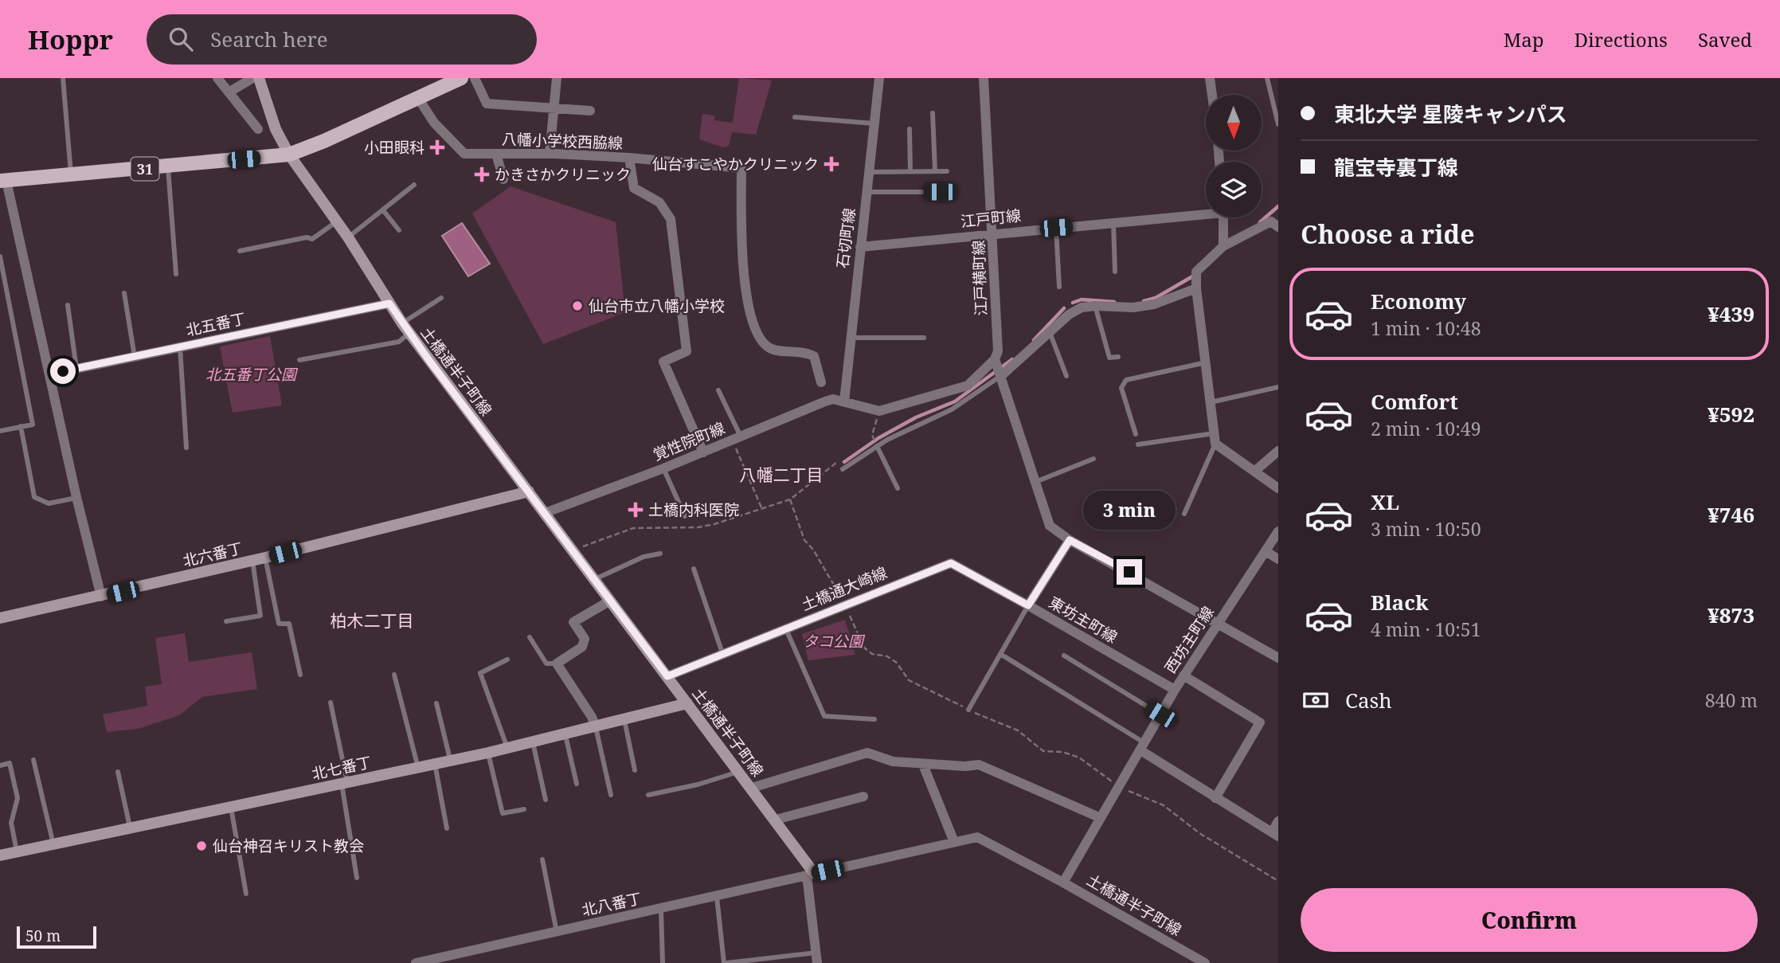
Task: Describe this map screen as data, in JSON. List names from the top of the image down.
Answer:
{
  "streets": {
    "main road": ["31"],
    "street": [
      "八幡小学校西脇線",
      "江戸町線",
      "石切町線",
      "江戸横町線",
      "北五番丁",
      "土橋通半子町線",
      "覚性院町線",
      "北六番丁",
      "土橋通大崎線",
      "東坊主町線",
      "西坊主町線",
      "北七番丁",
      "北八番丁"
    ]
  },
  "crossings": [
    ["八幡小学校西脇線", "31"],
    ["八幡小学校西脇線", "覚性院町線"],
    ["31", "土橋通半子町線"],
    ["江戸町線", "石切町線"],
    ["江戸町線", "江戸横町線"],
    ["石切町線", "覚性院町線"],
    ["北五番丁", "土橋通半子町線"],
    ["土橋通半子町線", "覚性院町線"],
    ["土橋通半子町線", "北六番丁"],
    ["土橋通半子町線", "土橋通大崎線"],
    ["土橋通半子町線", "西坊主町線"],
    ["土橋通半子町線", "北七番丁"],
    ["土橋通半子町線", "北八番丁"],
    ["土橋通大崎線", "東坊主町線"],
    ["東坊主町線", "西坊主町線"]
  ],
  "districts": ["八幡二丁目", "柏木二丁目"],
  "parks": ["北五番丁公園", "タコ公園"],
  "places": {
    "health": [
      "小田眼科",
      "仙台すこやかクリニック",
      "かきさかクリニック",
      "土橋内科医院"
    ],
    "other": ["仙台市立八幡小学校", "仙台神召キリスト教会"]
  },
  "scale_bar": "50 m",
  "north": "bottom",
  "page": {
    "header": "Hoppr",
    "search": "Search here",
    "nav": ["Map", "Directions", "Saved"],
    "banner": ["東北大学 星陵キャンパス", "龍宝寺裏丁線"],
    "heading": "Choose a ride",
    "list": [
      {
        "name": "Economy",
        "note": "1 min · 10:48",
        "value": "¥439"
      },
      {
        "name": "Comfort",
        "note": "2 min · 10:49",
        "value": "¥592"
      },
      {
        "name": "XL",
        "note": "3 min · 10:50",
        "value": "¥746"
      },
      {
        "name": "Black",
        "note": "4 min · 10:51",
        "value": "¥873"
      }
    ],
    "bubble": "3 min",
    "pay": ["Cash", "840 m"],
    "buttons": "Confirm",
    "scale": "50 m"
  }
}
